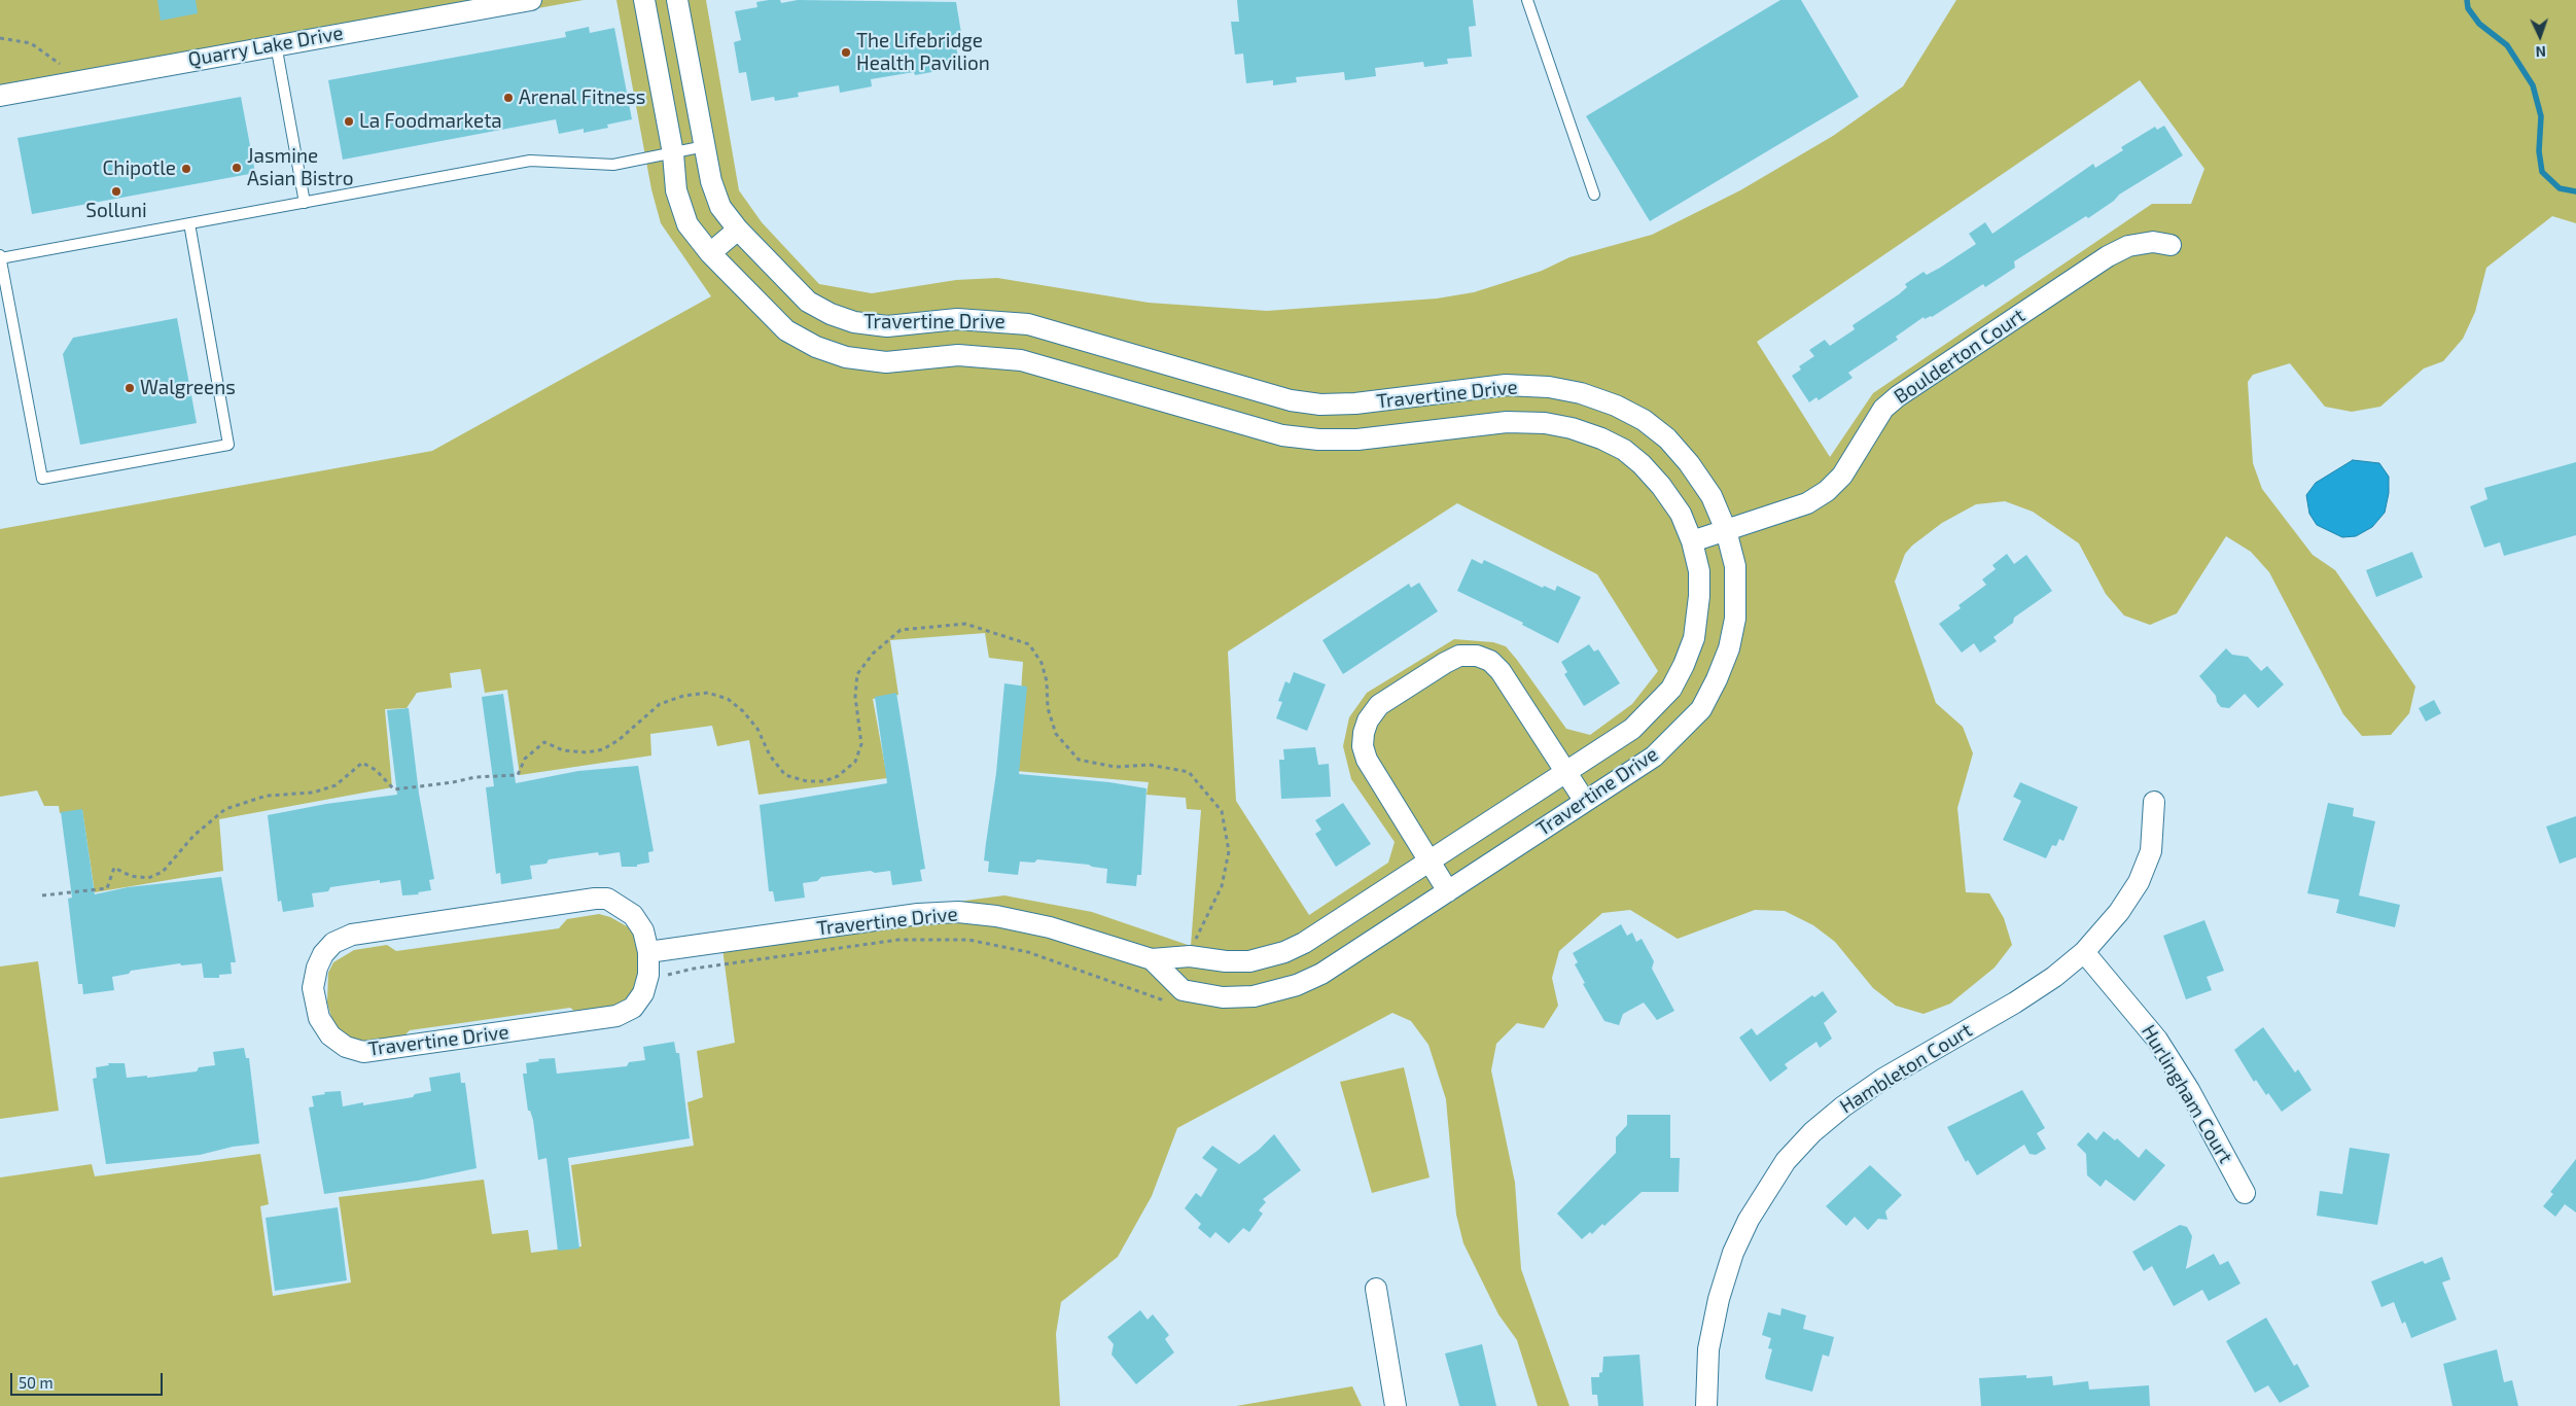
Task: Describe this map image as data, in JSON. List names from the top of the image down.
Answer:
{
  "streets": {
    "street": [
      "Quarry Lake Drive",
      "Travertine Drive",
      "Boulderton Court",
      "Hambleton Court",
      "Hurlingham Court"
    ]
  },
  "crossings": [
    ["Travertine Drive", "Boulderton Court"],
    ["Hambleton Court", "Hurlingham Court"]
  ],
  "places": [
    "The Lifebridge Health Pavilion",
    "Arenal Fitness",
    "La Foodmarketa",
    "Jasmine Asian Bistro",
    "Chipotle",
    "Solluni",
    "Walgreens"
  ],
  "scale_bar": "50 m",
  "north": "bottom"
}
